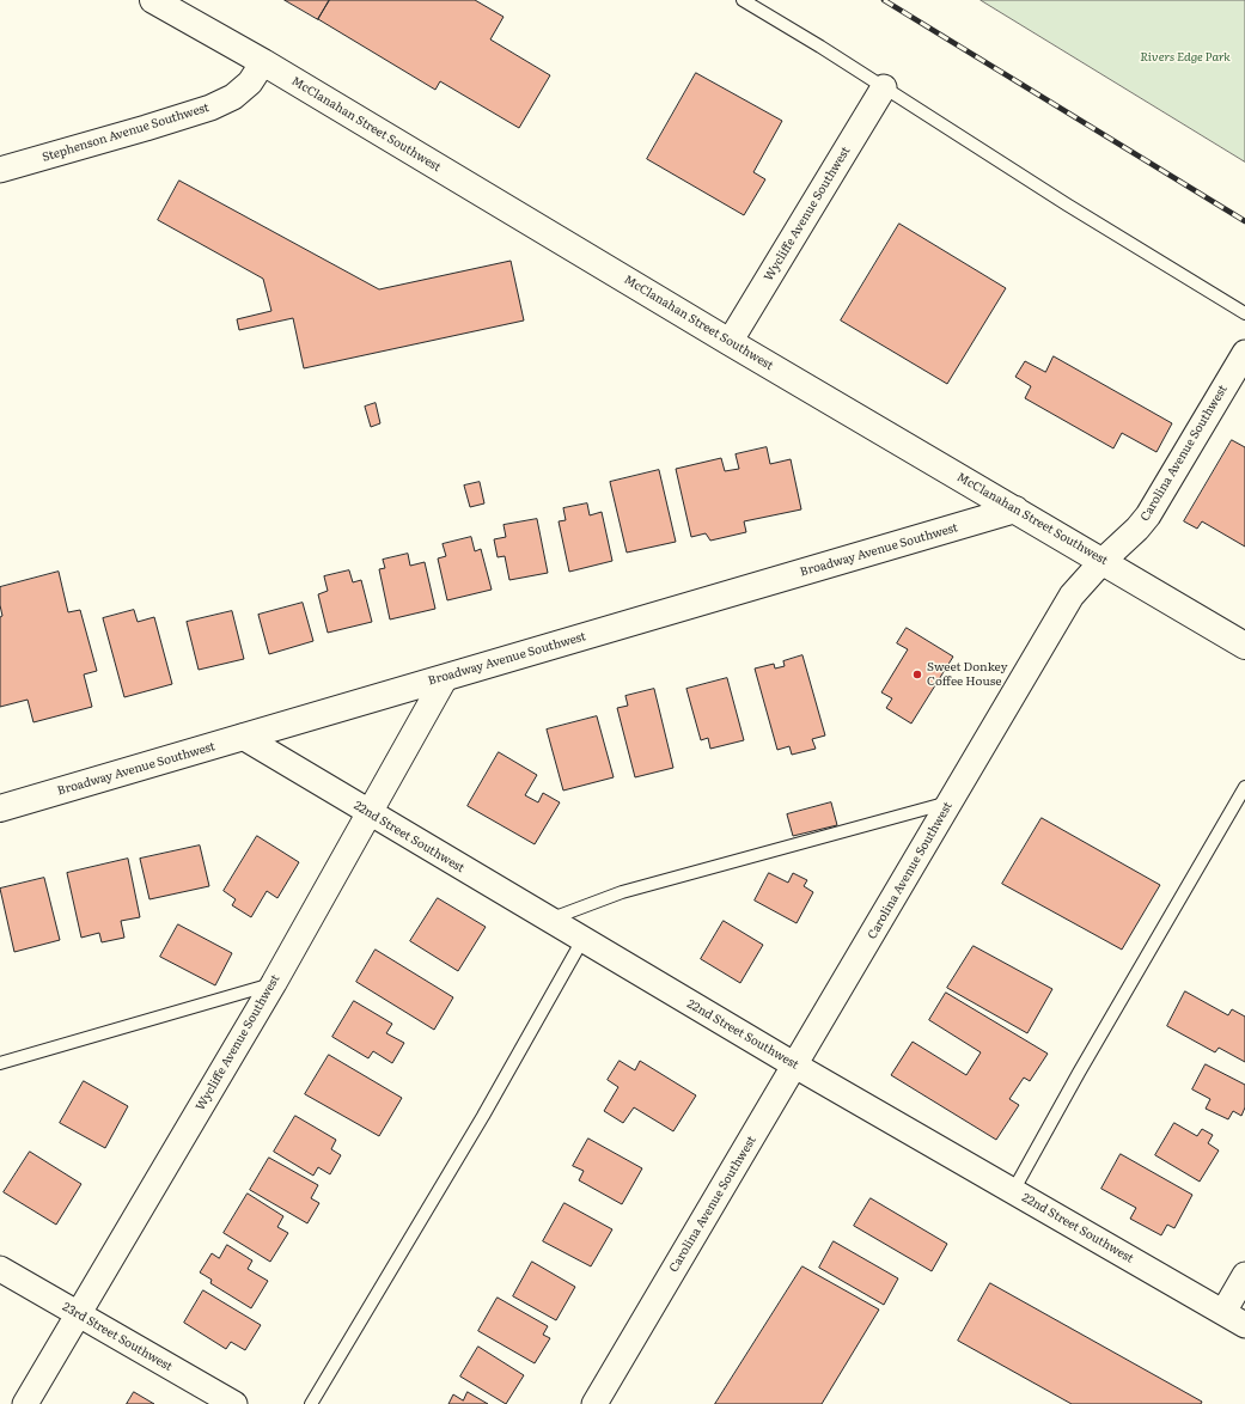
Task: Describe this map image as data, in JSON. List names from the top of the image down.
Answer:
{
  "streets": {
    "main road": ["McClanahan Street Southwest", "Broadway Avenue Southwest"],
    "street": [
      "Stephenson Avenue Southwest",
      "Wycliffe Avenue Southwest",
      "Carolina Avenue Southwest",
      "22nd Street Southwest",
      "23rd Street Southwest"
    ]
  },
  "crossings": [
    ["McClanahan Street Southwest", "Stephenson Avenue Southwest"],
    ["McClanahan Street Southwest", "Wycliffe Avenue Southwest"],
    ["McClanahan Street Southwest", "Carolina Avenue Southwest"],
    ["McClanahan Street Southwest", "Broadway Avenue Southwest"],
    ["Wycliffe Avenue Southwest", "Broadway Avenue Southwest"],
    ["Wycliffe Avenue Southwest", "22nd Street Southwest"],
    ["Wycliffe Avenue Southwest", "23rd Street Southwest"],
    ["Carolina Avenue Southwest", "22nd Street Southwest"],
    ["Broadway Avenue Southwest", "22nd Street Southwest"]
  ],
  "parks": ["Rivers Edge Park"],
  "places": ["Sweet Donkey Coffee House"]
}
